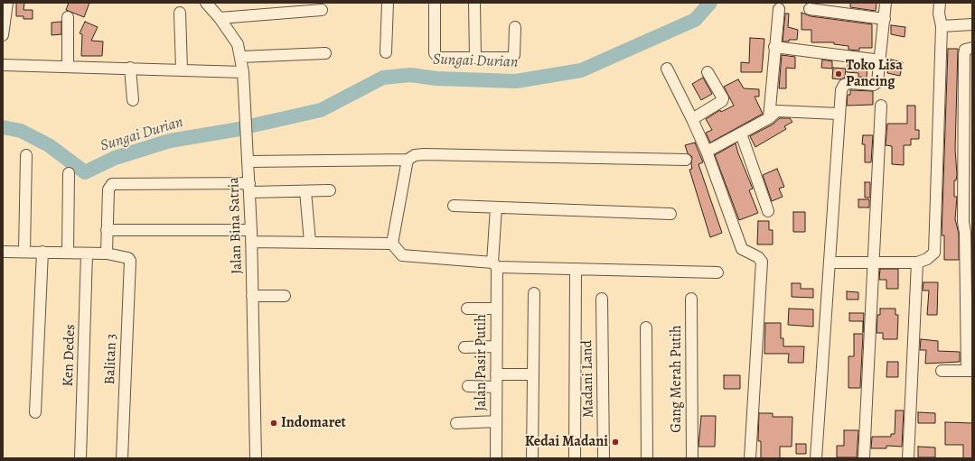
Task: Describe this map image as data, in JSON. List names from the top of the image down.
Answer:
{
  "streets": {
    "street": [
      "Jalan Bina Satria",
      "Ken Dedes",
      "Balitan 3",
      "Jalan Pasir Putih",
      "Madani Land",
      "Gang Merah Putih"
    ]
  },
  "water": ["Sungai Durian"],
  "places": ["Toko Lisa Pancing", "Indomaret", "Kedai Madani"]
}
